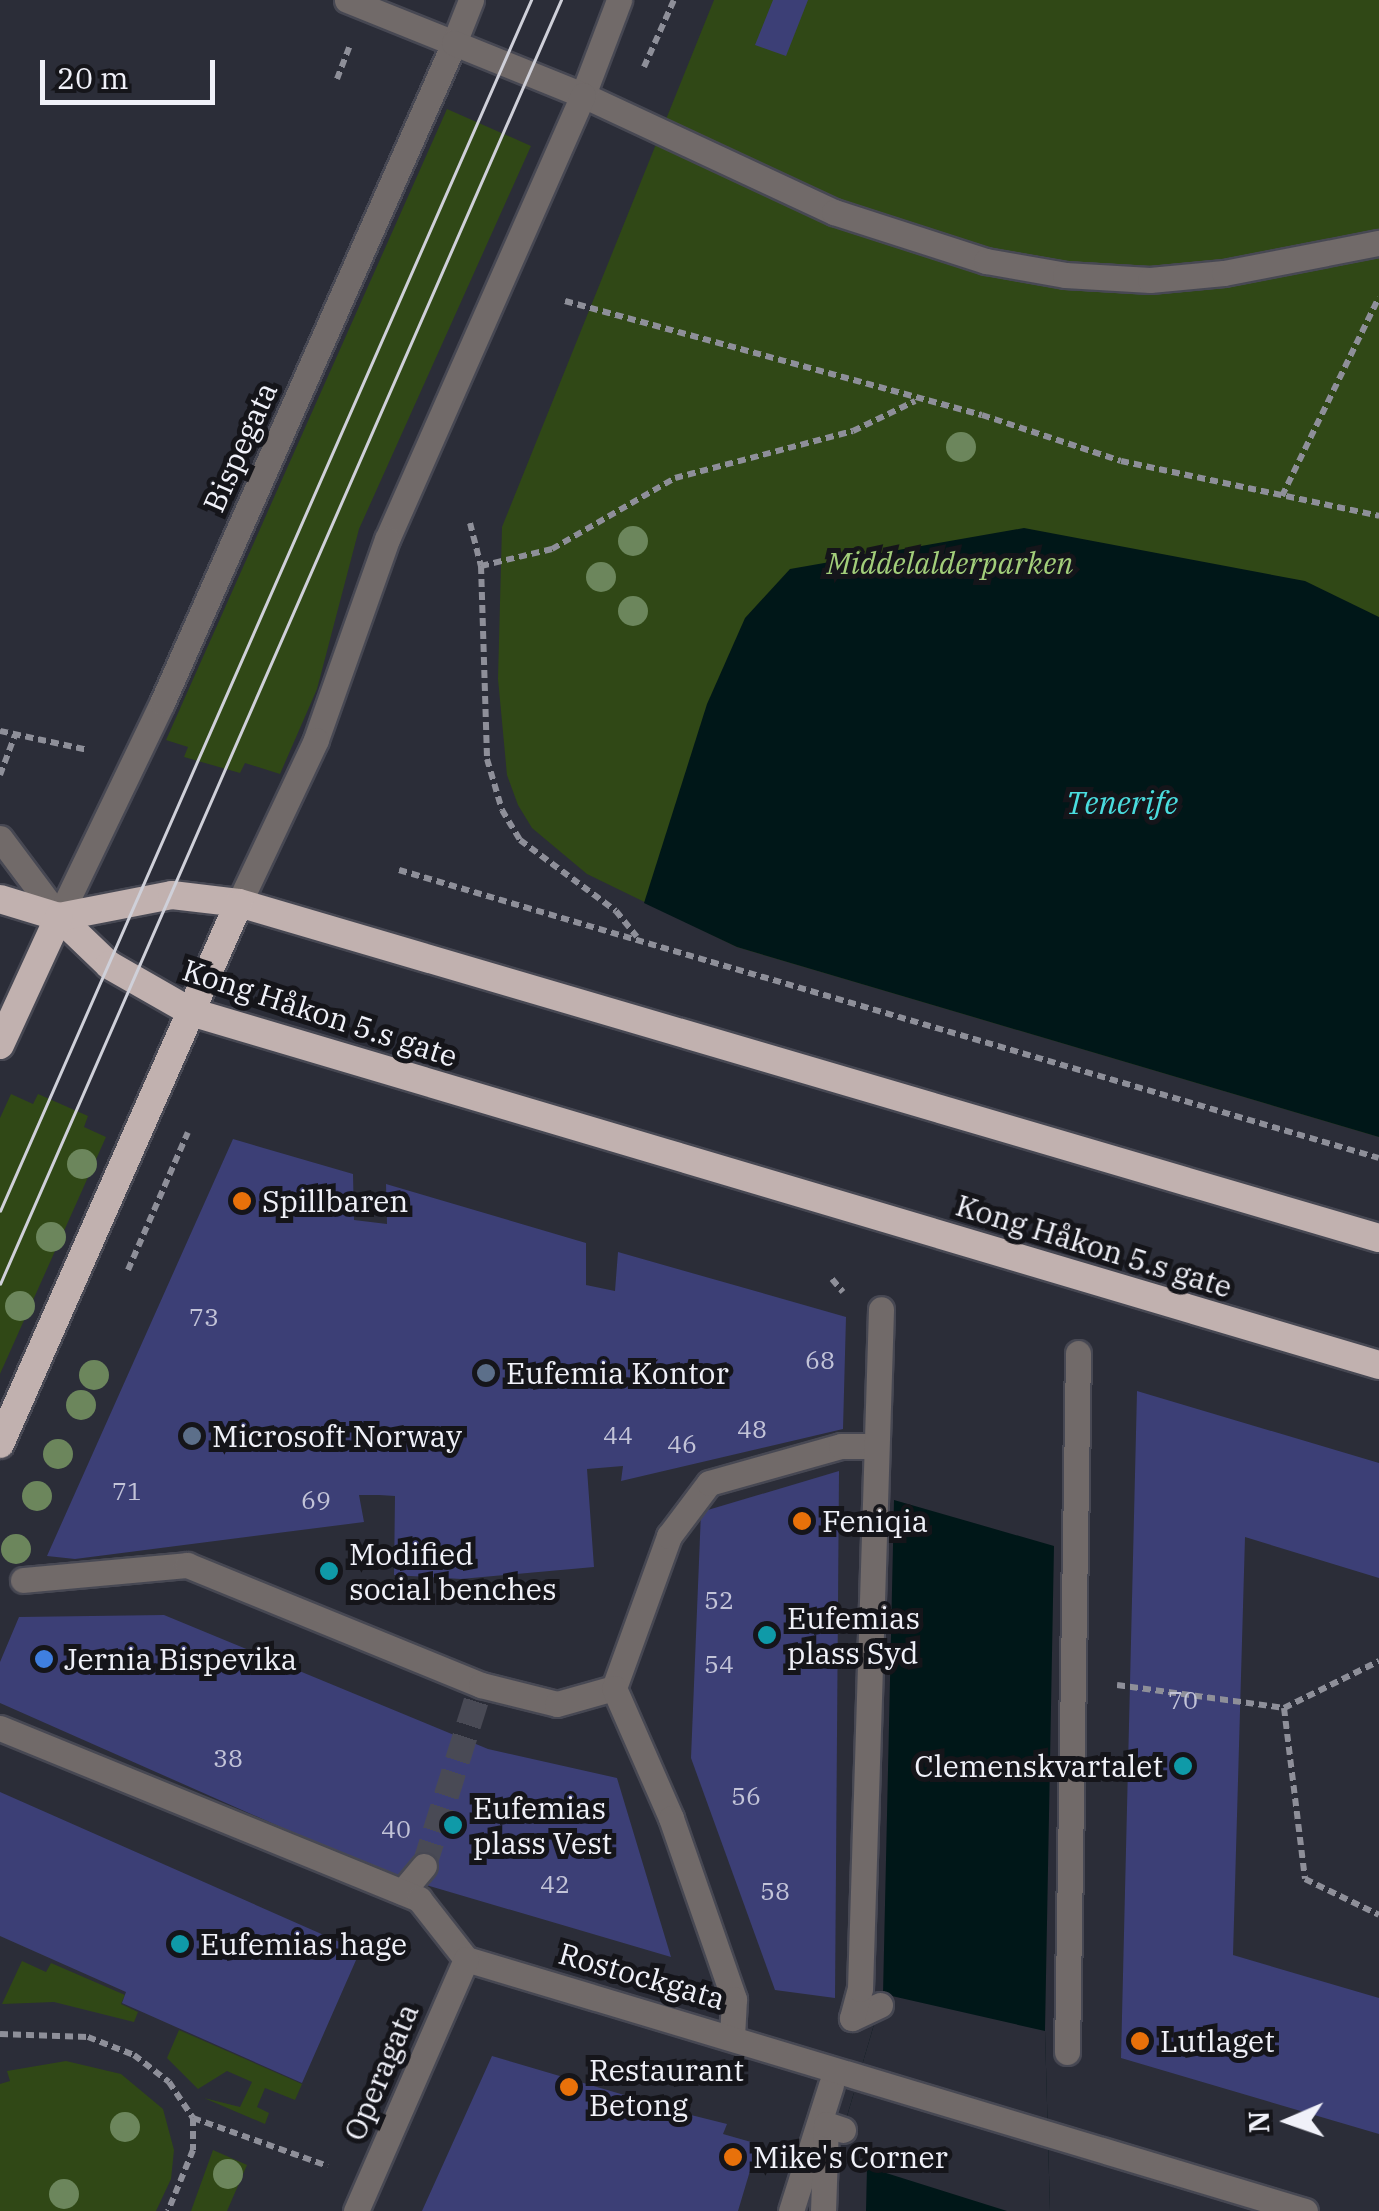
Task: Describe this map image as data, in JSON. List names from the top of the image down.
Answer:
{
  "streets": {
    "highway": ["Kong Håkon 5.s gate"],
    "street": ["Bispegata", "Rostockgata", "Operagata"]
  },
  "crossings": [
    ["Bispegata", "Kong Håkon 5.s gate"],
    ["Rostockgata", "Operagata"]
  ],
  "water": ["Tenerife"],
  "parks": ["Middelalderparken"],
  "places": [
    "Spillbaren",
    "Eufemia Kontor",
    "Microsoft Norway",
    "Feniqia",
    "Modified social benches",
    "Eufemias plass Syd",
    "Jernia Bispevika",
    "Clemenskvartalet",
    "Eufemias plass Vest",
    "Eufemias hage",
    "Lutlaget",
    "Restaurant Betong",
    "Mike's Corner"
  ],
  "house_numbers": [
    "73",
    "68",
    "48",
    "44",
    "46",
    "71",
    "69",
    "52",
    "54",
    "70",
    "38",
    "56",
    "40",
    "42",
    "58"
  ],
  "scale_bar": "20 m",
  "north": "left"
}
